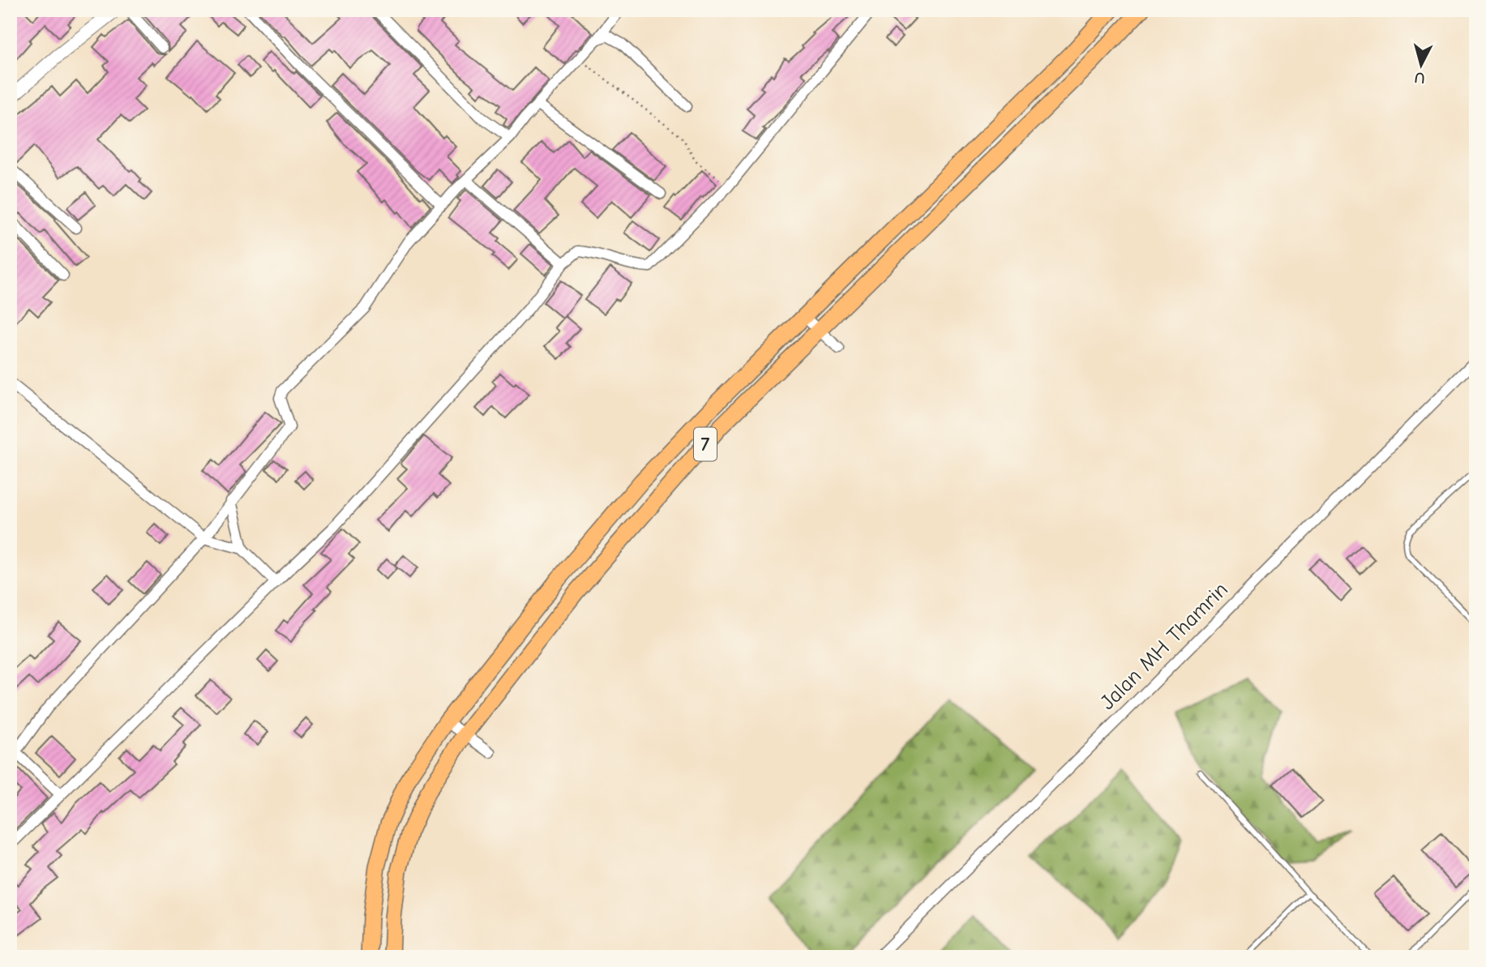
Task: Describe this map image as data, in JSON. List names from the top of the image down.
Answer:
{
  "streets": {
    "highway": ["7"],
    "street": ["Jalan MH Thamrin"]
  },
  "north": "bottom"
}
